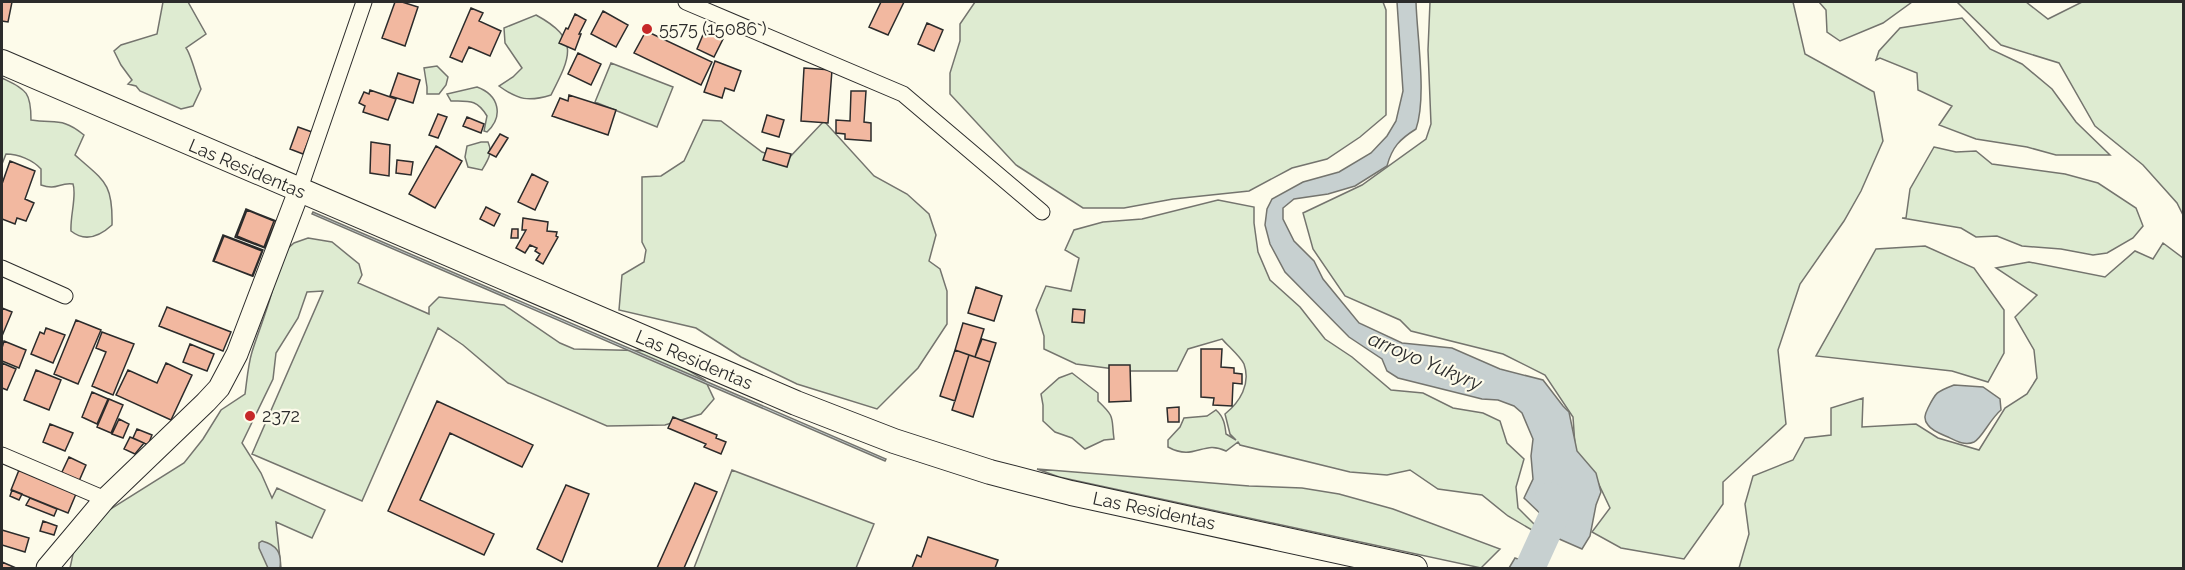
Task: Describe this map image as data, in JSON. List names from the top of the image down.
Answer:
{
  "streets": {
    "main road": ["Las Residentas"]
  },
  "water": ["arroyo Yukyry"],
  "places": ["5575 (15086 )", "2372"]
}
